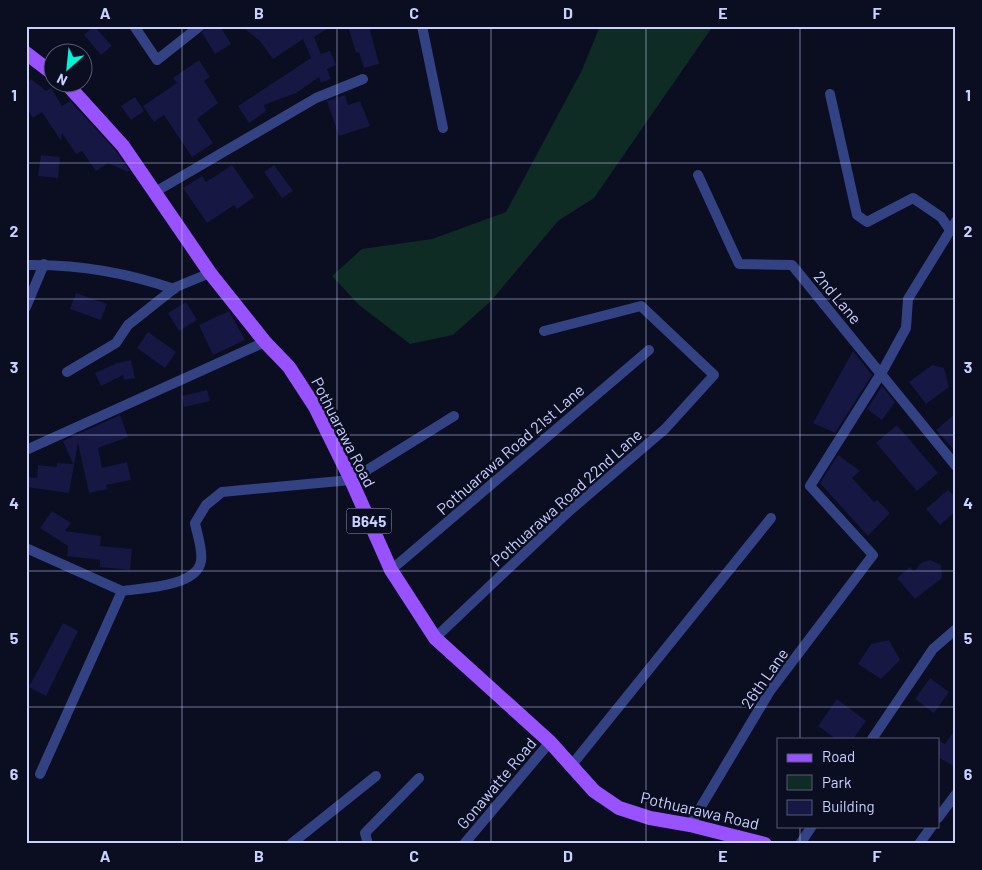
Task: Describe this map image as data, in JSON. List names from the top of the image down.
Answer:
{
  "streets": {
    "main road": ["Pothuarawa Road", "B645"],
    "street": [
      "2nd Lane",
      "Pothuarawa Road 21st Lane",
      "Pothuarawa Road 22nd Lane",
      "26th Lane",
      "Gonawatte Road"
    ]
  },
  "crossings": [
    ["2nd Lane", "26th Lane"],
    ["Pothuarawa Road", "Pothuarawa Road 21st Lane"],
    ["Pothuarawa Road", "Pothuarawa Road 22nd Lane"],
    ["Pothuarawa Road", "26th Lane"],
    ["Pothuarawa Road", "Gonawatte Road"]
  ],
  "legend": ["Road", "Park", "Building"],
  "north": "bottom left",
  "grid": {
    "columns": [
      "A",
      "B",
      "C",
      "D",
      "E",
      "F"
    ],
    "rows": [
      "1",
      "2",
      "3",
      "4",
      "5",
      "6"
    ]
  }
}
